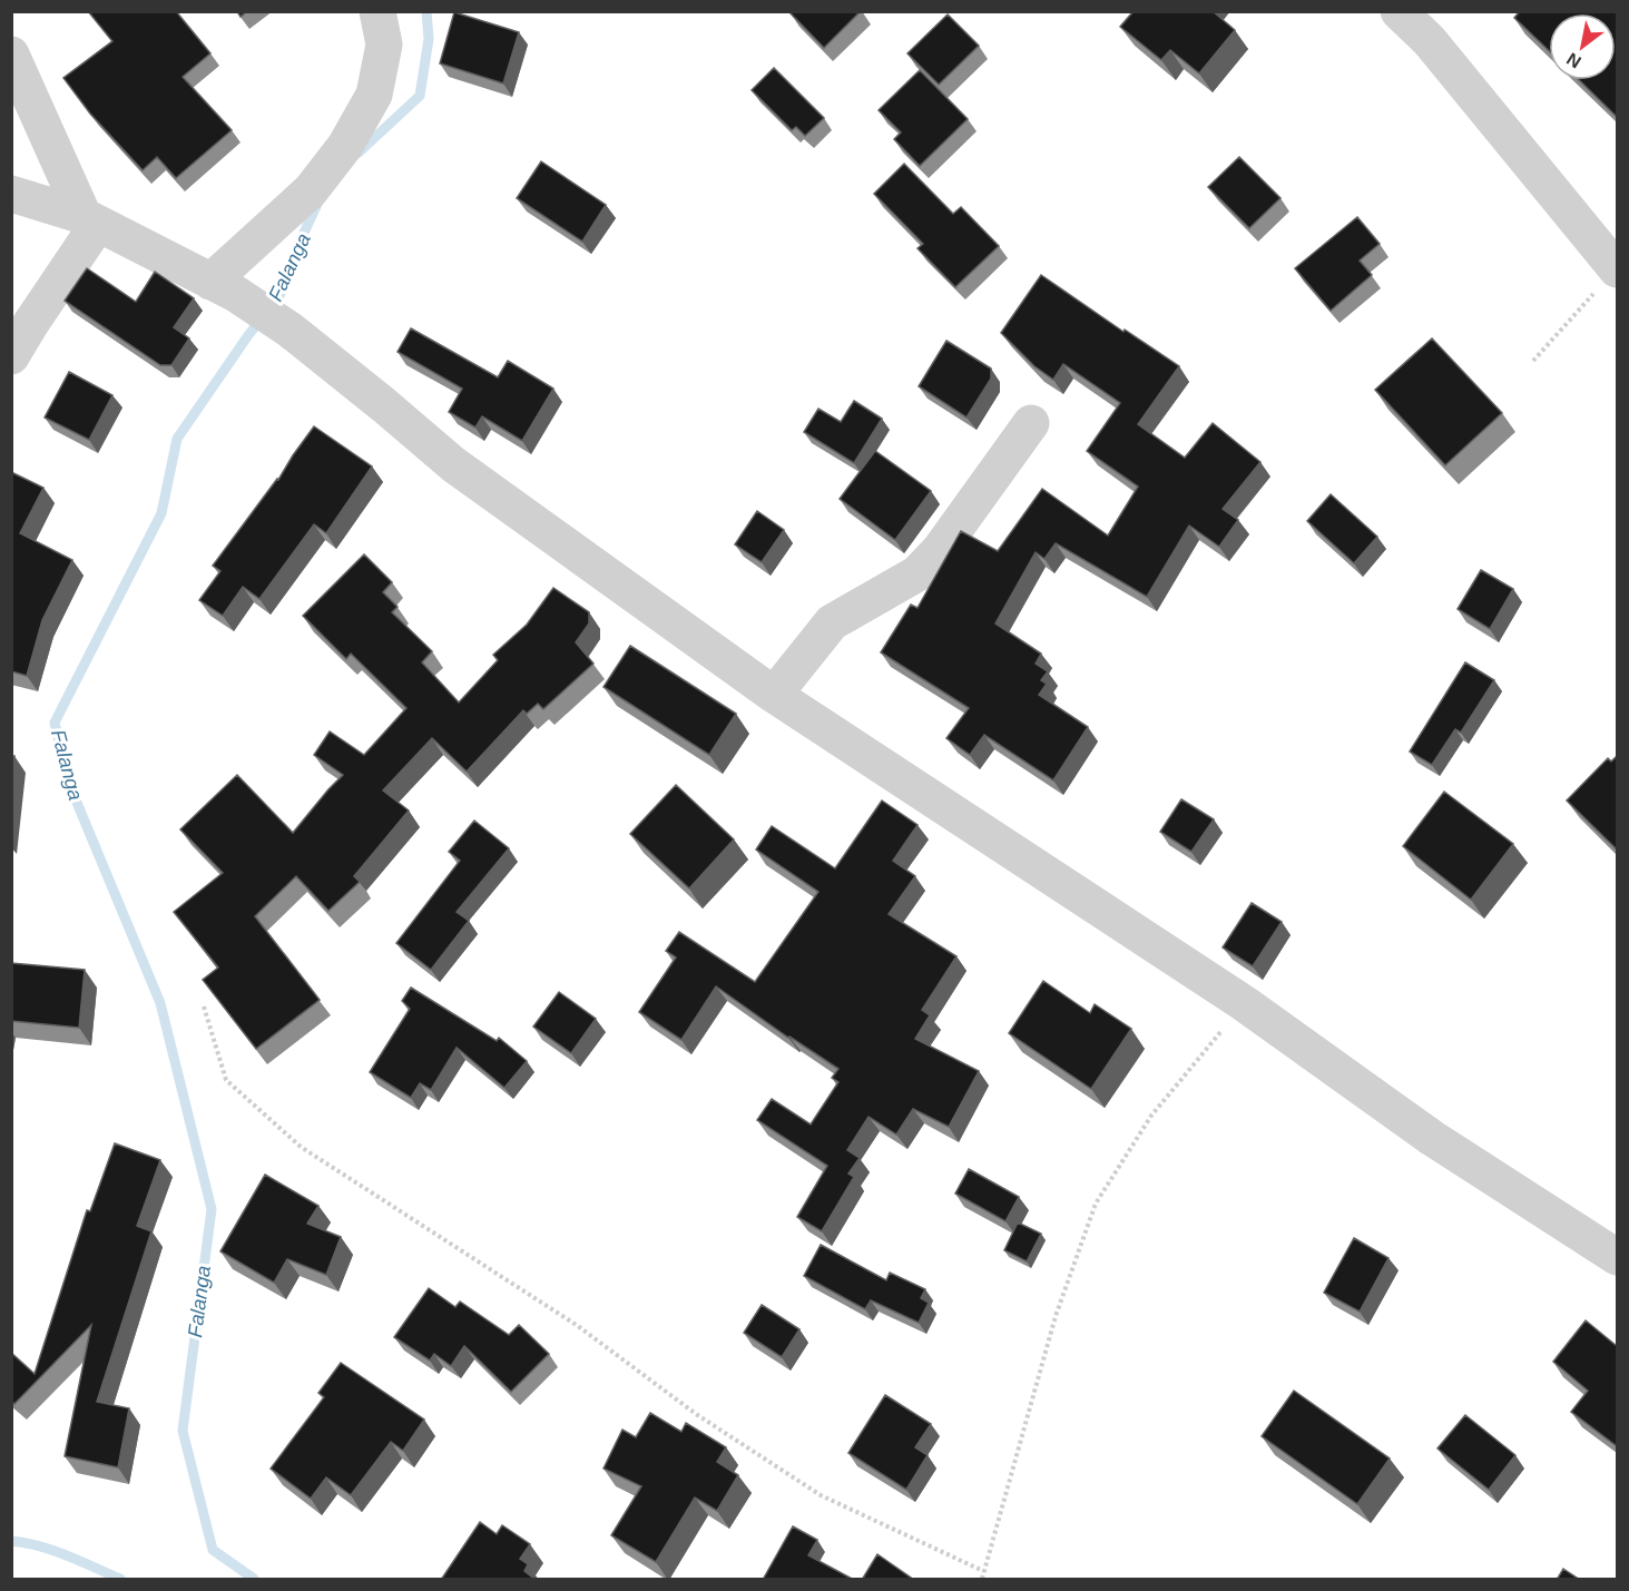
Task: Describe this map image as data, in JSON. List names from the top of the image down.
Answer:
{
  "water": ["Falanga"],
  "north": "bottom left"
}
